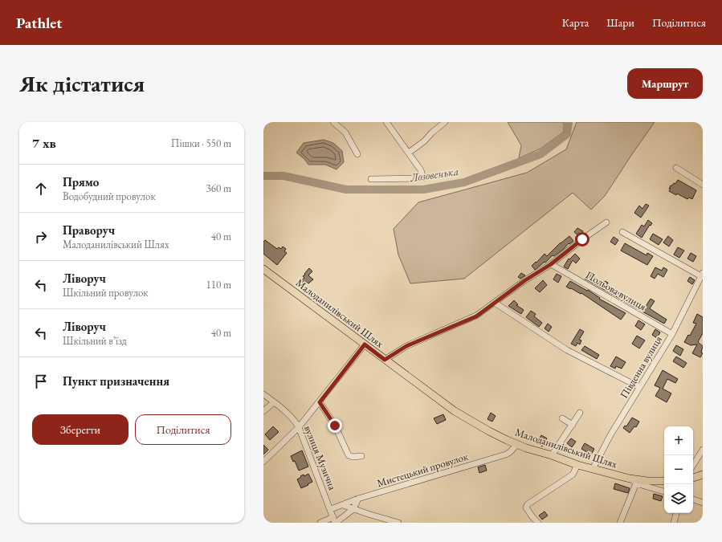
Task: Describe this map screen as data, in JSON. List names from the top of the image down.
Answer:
{
  "streets": {
    "main road": ["Малоданилівський Шлях"],
    "street": [
      "Польова вулиця",
      "Південна вулиця",
      "вулиця Музична",
      "Мистецький провулок"
    ]
  },
  "crossings": [
    ["Польова вулиця", "Південна вулиця"],
    ["Малоданилівський Шлях", "Південна вулиця"],
    ["Малоданилівський Шлях", "Мистецький провулок"],
    ["вулиця Музична", "Мистецький провулок"]
  ],
  "water": ["Лозовенька"],
  "page": {
    "header": "Pathlet",
    "nav": ["Карта", "Шари", "Поділитися"],
    "buttons": [
      "Маршрут",
      ["Зберегти", "Поділитися"]
    ],
    "title": "Як дістатися",
    "heading": ["7 хв", "Пішки · 550 m"],
    "list": [
      ["Прямо", "Водобудний провулок", "360 m"],
      ["Праворуч", "Малоданилівський Шлях", "40 m"],
      ["Ліворуч", "Шкільний провулок", "110 m"],
      ["Ліворуч", "Шкільний в’їзд", "40 m"],
      "Пункт призначення"
    ],
    "map_buttons": ["+", "−"]
  }
}
